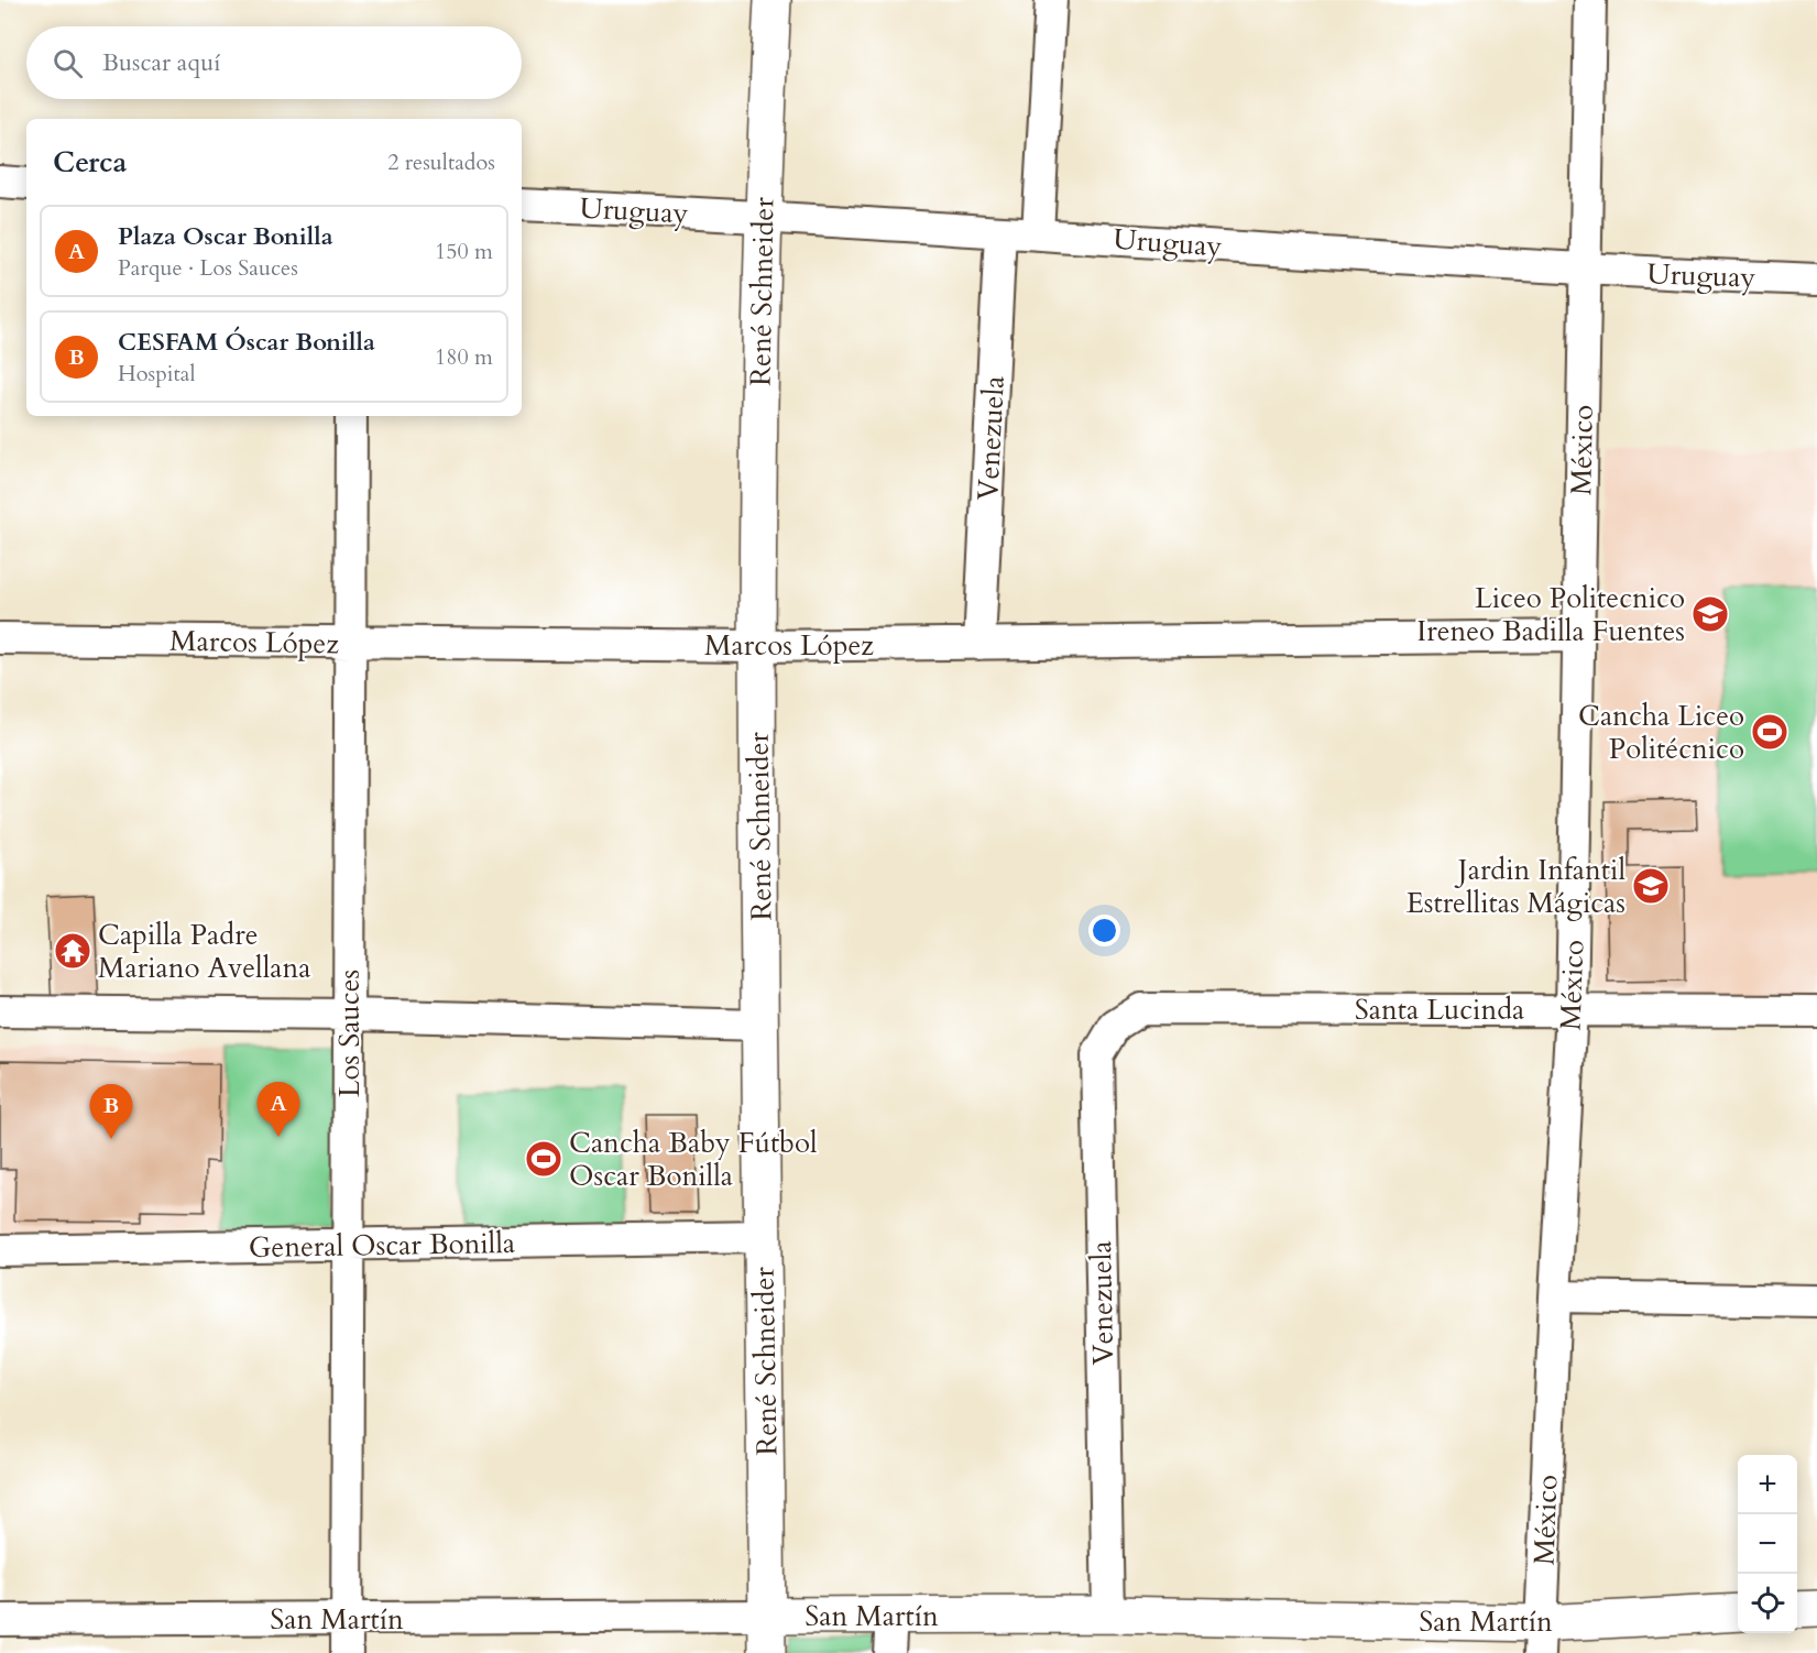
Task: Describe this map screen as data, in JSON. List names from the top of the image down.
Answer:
{
  "streets": {
    "street": [
      "Uruguay",
      "René Schneider",
      "Venezuela",
      "México",
      "Marcos López",
      "Santa Lucinda",
      "Los Sauces",
      "General Oscar Bonilla",
      "San Martín"
    ]
  },
  "crossings": [
    ["Uruguay", "René Schneider"],
    ["Uruguay", "Venezuela"],
    ["Uruguay", "México"],
    ["René Schneider", "Marcos López"],
    ["René Schneider", "General Oscar Bonilla"],
    ["René Schneider", "San Martín"],
    ["Venezuela", "Marcos López"],
    ["Venezuela", "Santa Lucinda"],
    ["Venezuela", "San Martín"],
    ["México", "Marcos López"],
    ["México", "Santa Lucinda"],
    ["México", "San Martín"],
    ["Marcos López", "Los Sauces"],
    ["Los Sauces", "General Oscar Bonilla"],
    ["Los Sauces", "San Martín"]
  ],
  "places": {
    "school or university": ["Liceo Politecnico Ireneo Badilla Fuentes", "Jardin Infantil Estrellitas Mágicas"],
    "sports": ["Cancha Liceo Politécnico", "Cancha Baby Fútbol Oscar Bonilla"],
    "temple": ["Capilla Padre Mariano Avellana"]
  },
  "page": {
    "search": "Buscar aquí",
    "heading": ["Cerca", "2 resultados"],
    "list": [
      {
        "mark": "A",
        "name": "Plaza Oscar Bonilla",
        "note": "Parque · Los Sauces",
        "value": "150 m"
      },
      {
        "mark": "B",
        "name": "CESFAM Óscar Bonilla",
        "note": "Hospital",
        "value": "180 m"
      }
    ],
    "pins": ["A", "B"],
    "map_buttons": ["+", "−"]
  }
}
